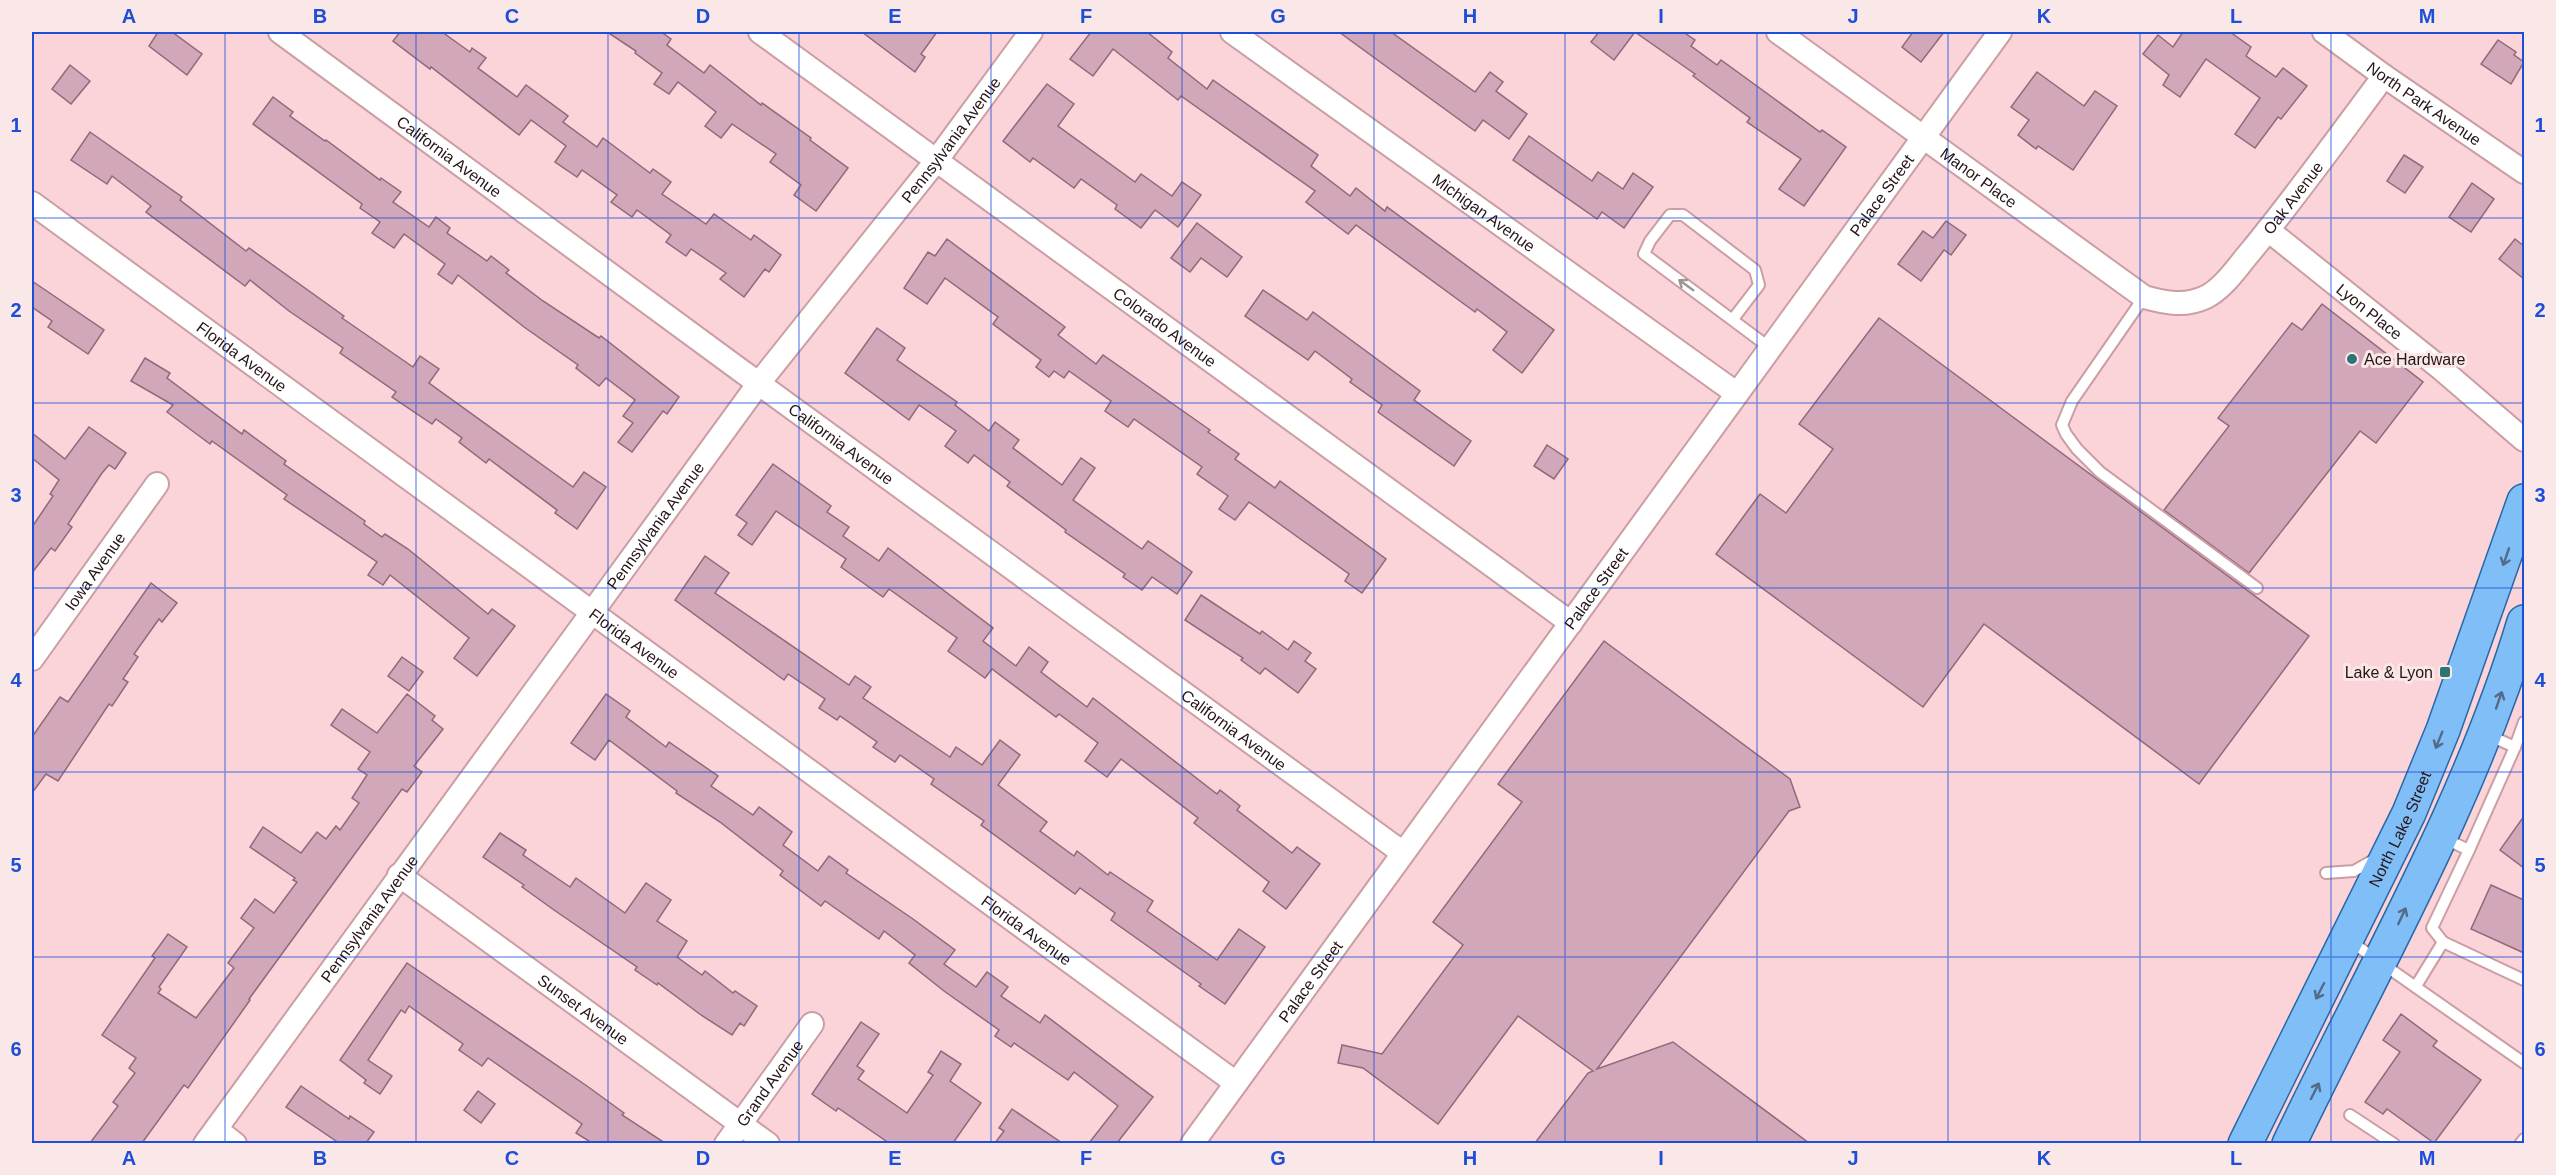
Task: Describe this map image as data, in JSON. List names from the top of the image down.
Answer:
{
  "streets": {
    "main road": ["North Lake Street"],
    "street": [
      "North Park Avenue",
      "Pennsylvania Avenue",
      "California Avenue",
      "Manor Place",
      "Palace Street",
      "Oak Avenue",
      "Michigan Avenue",
      "Lyon Place",
      "Colorado Avenue",
      "Florida Avenue",
      "Iowa Avenue",
      "Sunset Avenue",
      "Grand Avenue"
    ]
  },
  "crossings": [
    ["North Park Avenue", "Oak Avenue"],
    ["Pennsylvania Avenue", "California Avenue"],
    ["Pennsylvania Avenue", "Colorado Avenue"],
    ["Pennsylvania Avenue", "Florida Avenue"],
    ["Pennsylvania Avenue", "Sunset Avenue"],
    ["California Avenue", "Palace Street"],
    ["Manor Place", "Palace Street"],
    ["Manor Place", "Oak Avenue"],
    ["Palace Street", "Michigan Avenue"],
    ["Palace Street", "Colorado Avenue"],
    ["Palace Street", "Florida Avenue"],
    ["Oak Avenue", "Lyon Place"],
    ["Sunset Avenue", "Grand Avenue"]
  ],
  "places": {
    "other": ["Ace Hardware"],
    "transit": ["Lake & Lyon"]
  },
  "grid": {
    "columns": [
      "A",
      "B",
      "C",
      "D",
      "E",
      "F",
      "G",
      "H",
      "I",
      "J",
      "K",
      "L",
      "M"
    ],
    "rows": [
      "1",
      "2",
      "3",
      "4",
      "5",
      "6"
    ]
  }
}
